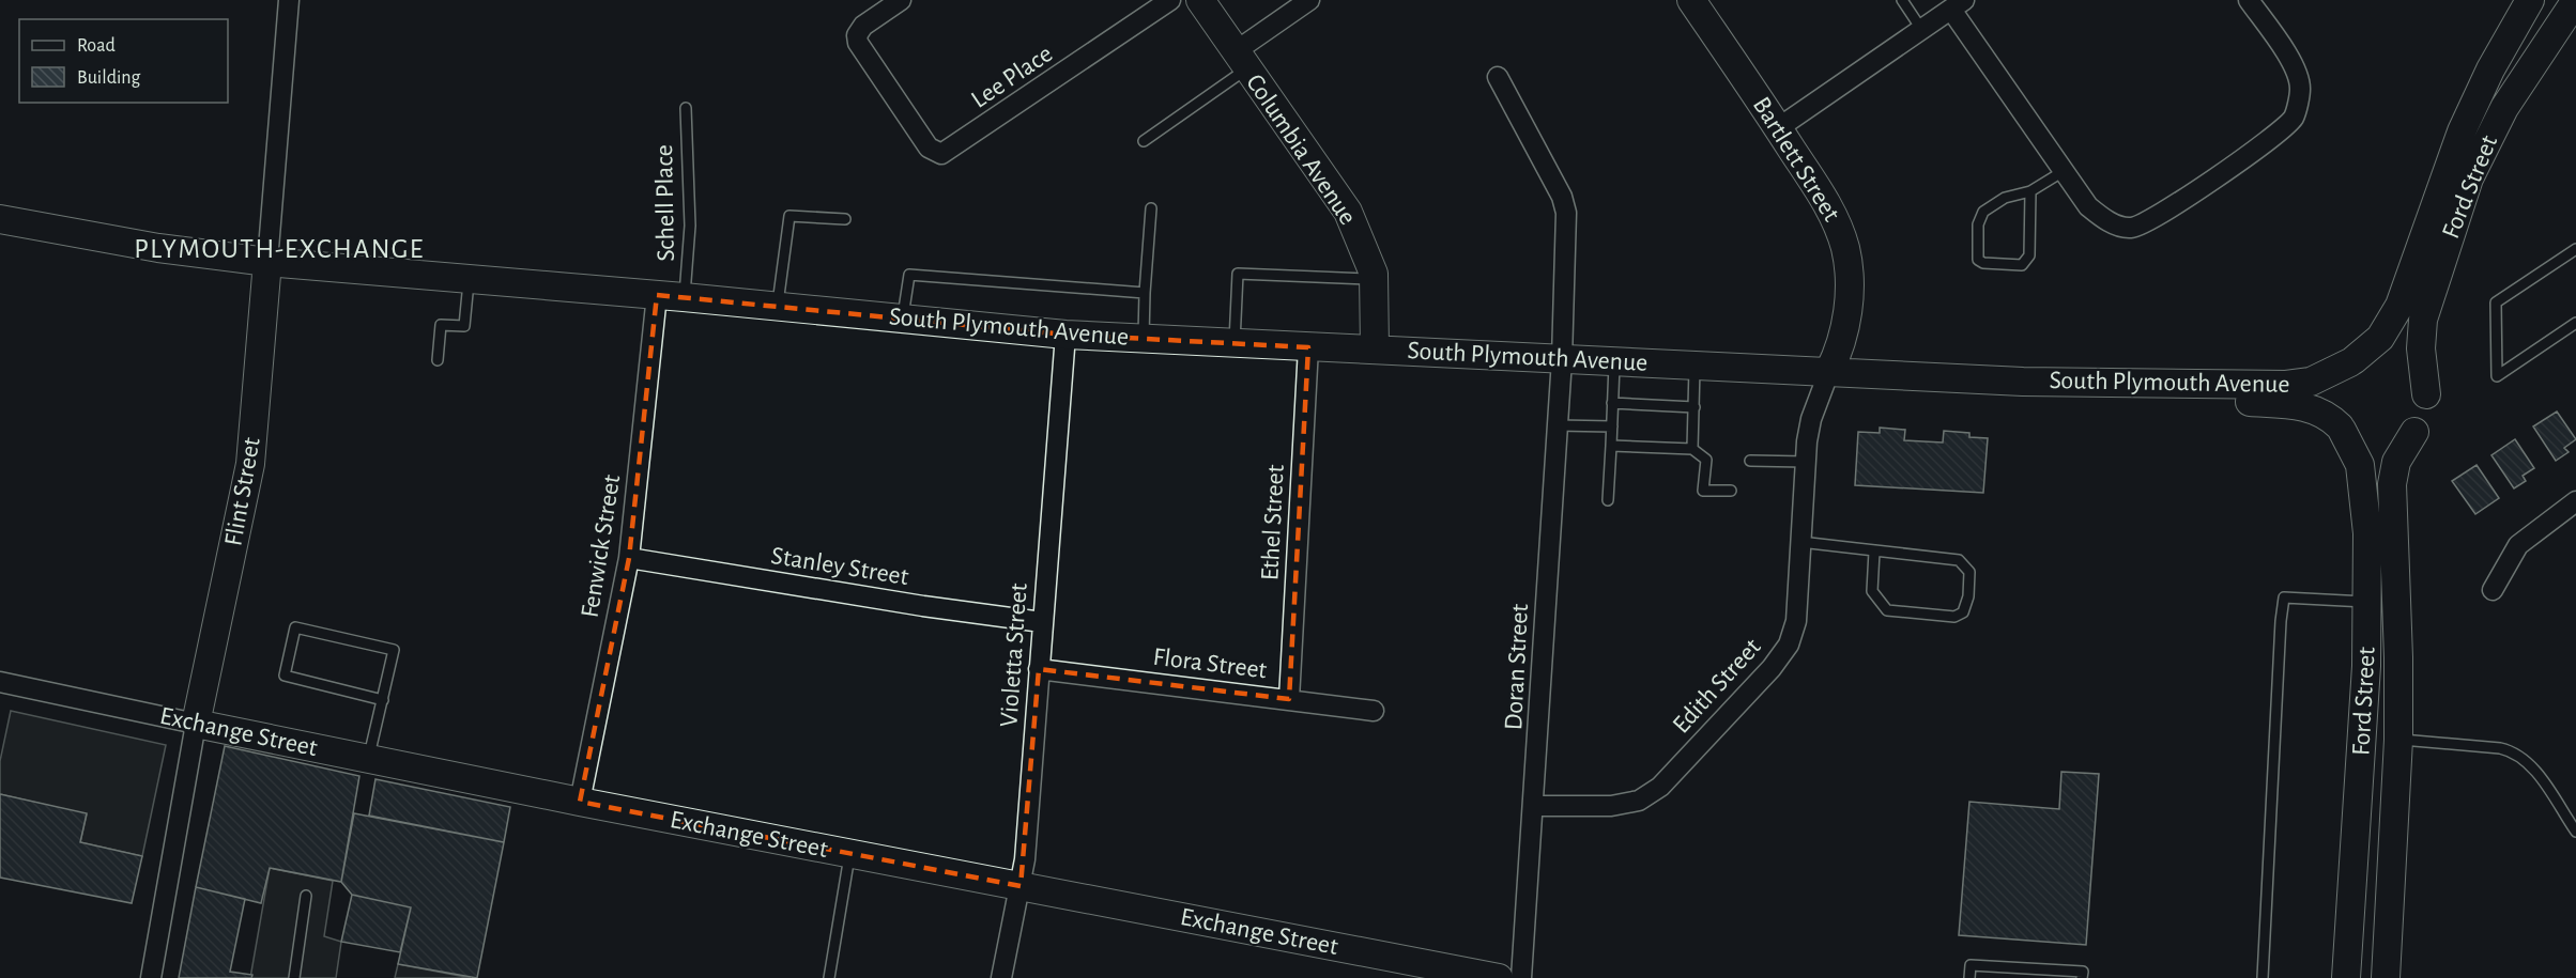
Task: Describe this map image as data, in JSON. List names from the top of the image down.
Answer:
{
  "streets": {
    "main road": [
      "Columbia Avenue",
      "Bartlett Street",
      "Ford Street",
      "South Plymouth Avenue",
      "Flint Street",
      "Exchange Street"
    ],
    "street": [
      "Lee Place",
      "Ethel Street",
      "Fenwick Street",
      "Stanley Street",
      "Violetta Street",
      "Flora Street",
      "Doran Street",
      "Edith Street"
    ],
    "lane": ["Schell Place"]
  },
  "crossings": [
    ["Columbia Avenue", "South Plymouth Avenue"],
    ["Bartlett Street", "South Plymouth Avenue"],
    ["Bartlett Street", "Edith Street"],
    ["Ford Street", "South Plymouth Avenue"],
    ["Schell Place", "South Plymouth Avenue"],
    ["South Plymouth Avenue", "Flint Street"],
    ["South Plymouth Avenue", "Ethel Street"],
    ["South Plymouth Avenue", "Fenwick Street"],
    ["South Plymouth Avenue", "Violetta Street"],
    ["South Plymouth Avenue", "Doran Street"],
    ["South Plymouth Avenue", "Edith Street"],
    ["Flint Street", "Exchange Street"],
    ["Ethel Street", "Flora Street"],
    ["Fenwick Street", "Stanley Street"],
    ["Fenwick Street", "Exchange Street"],
    ["Stanley Street", "Violetta Street"],
    ["Violetta Street", "Flora Street"],
    ["Violetta Street", "Exchange Street"],
    ["Doran Street", "Edith Street"]
  ],
  "districts": ["PLYMOUTH-EXCHANGE"],
  "legend": ["Road", "Building"]
}
